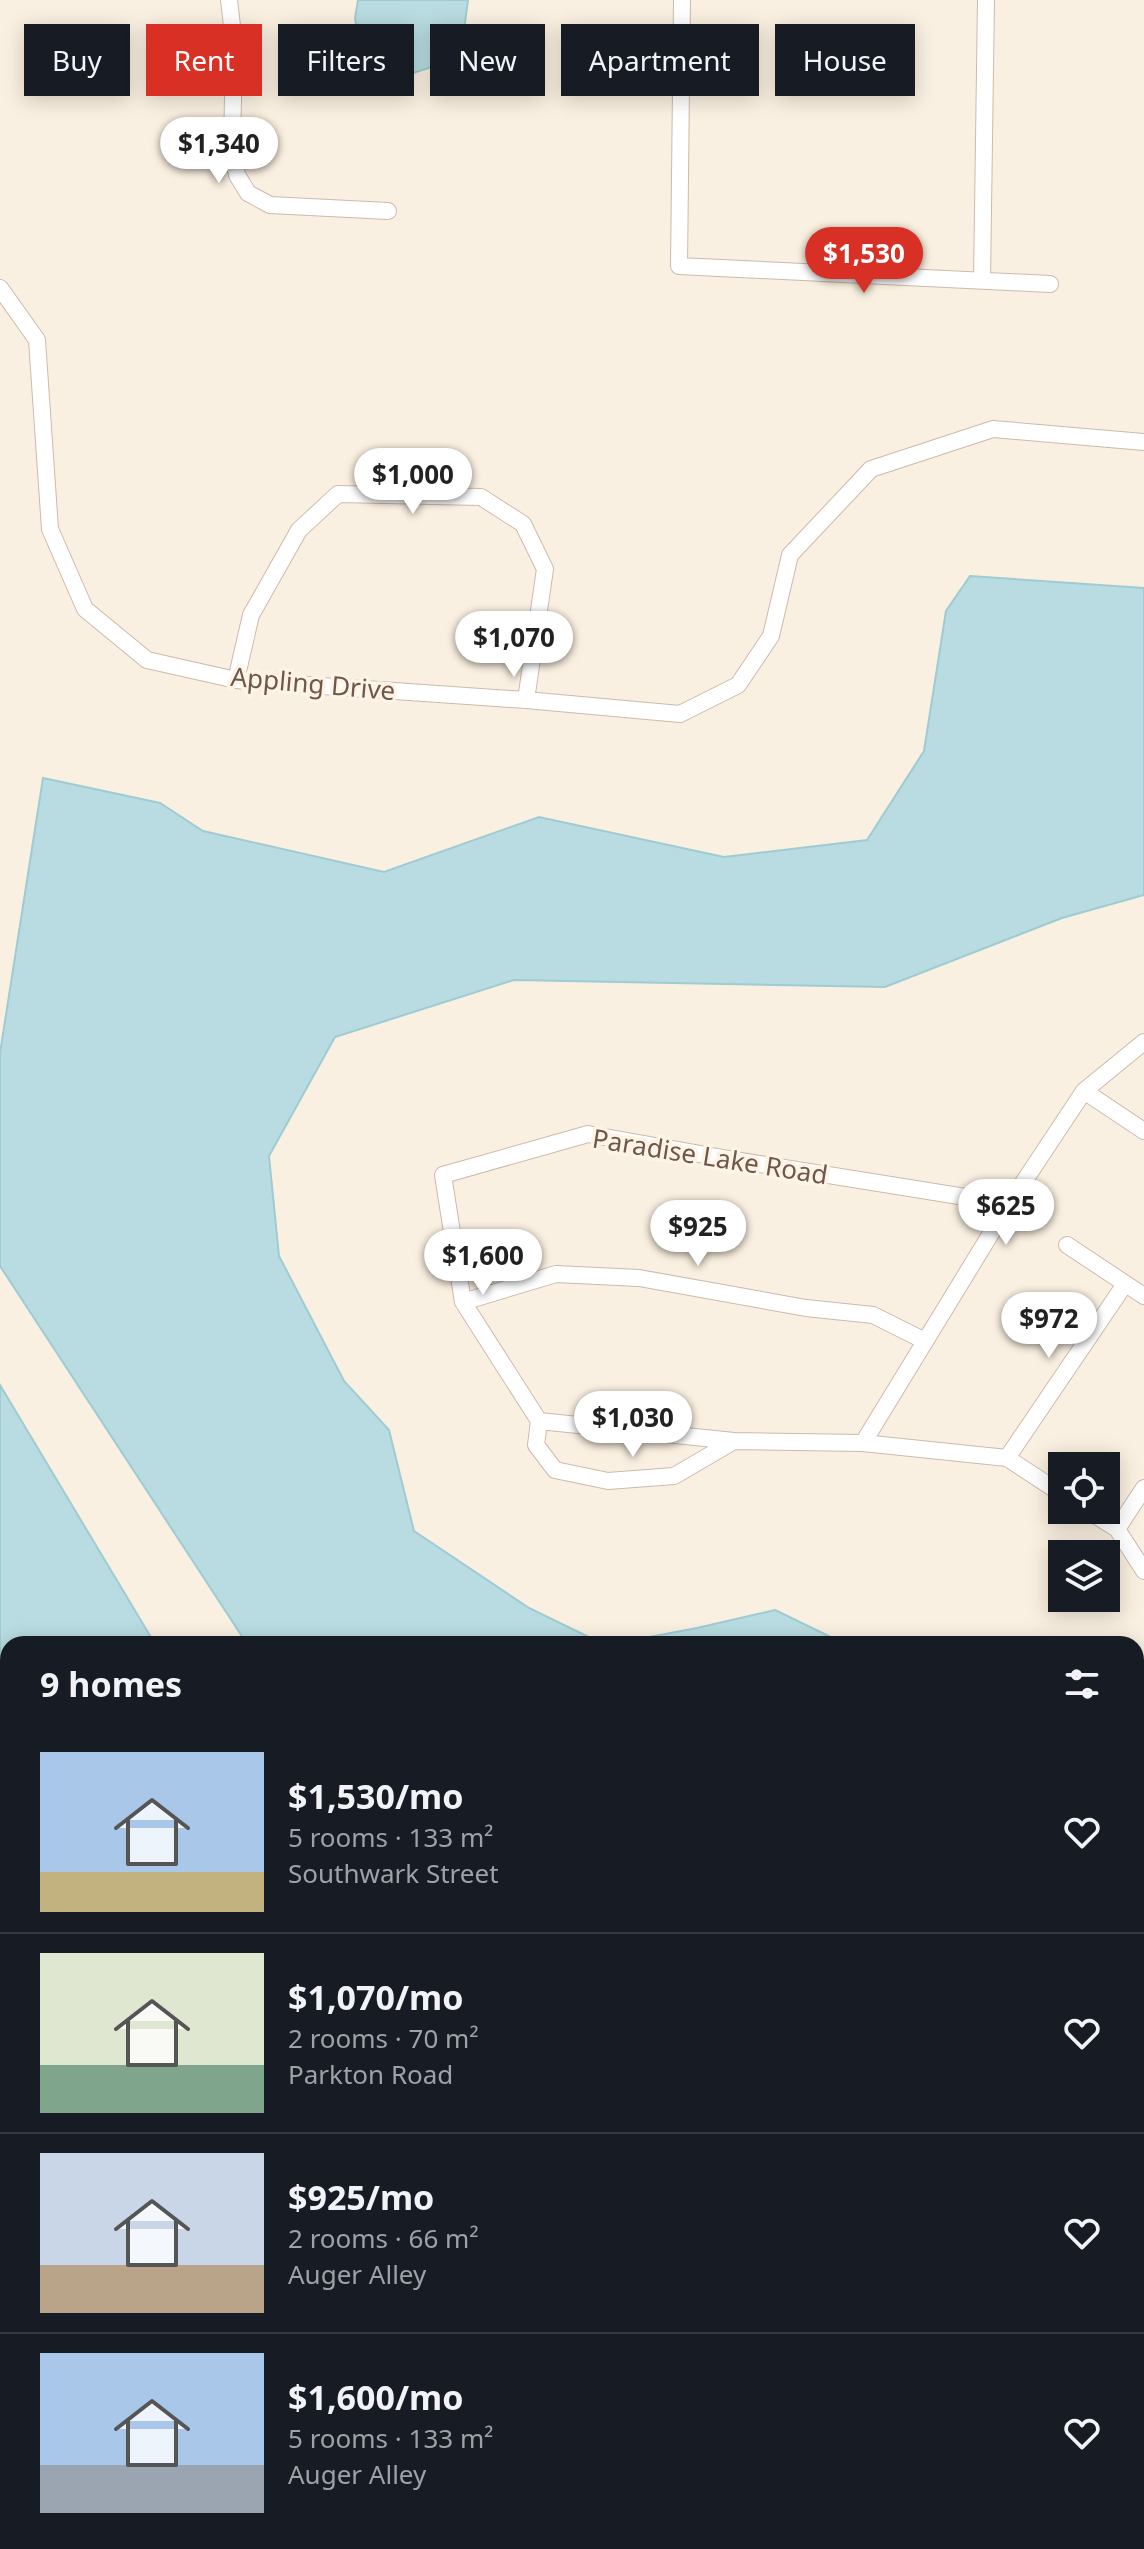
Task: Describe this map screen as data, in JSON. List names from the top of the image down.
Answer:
{
  "streets": {
    "street": ["Appling Drive", "Paradise Lake Road"]
  },
  "page": {
    "chip": [
      "Buy",
      "Rent",
      "Filters",
      "New",
      "Apartment",
      "House"
    ],
    "price": [
      "$1,340",
      "$1,530",
      "$1,000",
      "$1,070",
      "$625",
      "$925",
      "$1,600",
      "$972",
      "$1,030"
    ],
    "heading": "9 homes",
    "list": [
      {
        "name": "$1,530/mo",
        "note": "5 rooms · 133 m² · Southwark Street"
      },
      {
        "name": "$1,070/mo",
        "note": "2 rooms · 70 m² · Parkton Road"
      },
      {
        "name": "$925/mo",
        "note": "2 rooms · 66 m² · Auger Alley"
      },
      {
        "name": "$1,600/mo",
        "note": "5 rooms · 133 m² · Auger Alley"
      }
    ]
  }
}
